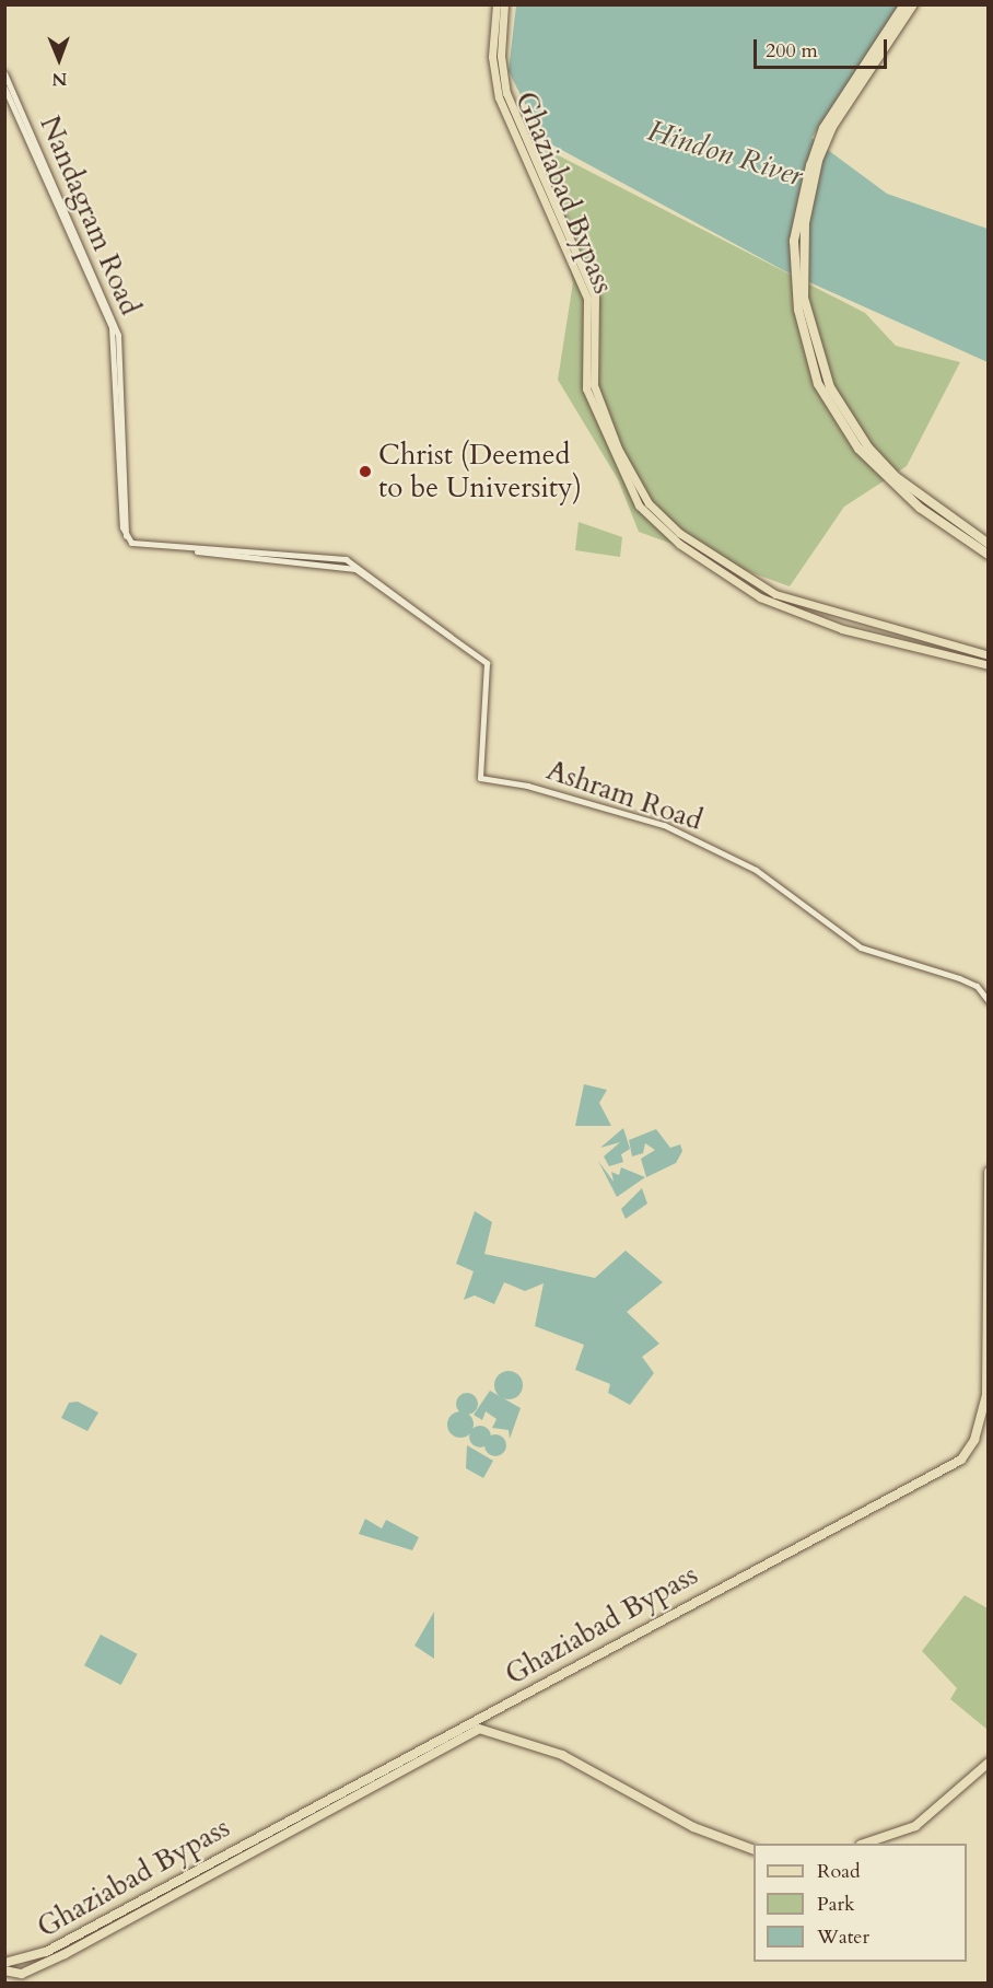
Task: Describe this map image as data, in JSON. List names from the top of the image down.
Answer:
{
  "streets": {
    "highway": ["Ghaziabad Bypass"],
    "street": ["Nandagram Road", "Ashram Road"]
  },
  "crossings": [
    ["Nandagram Road", "Ashram Road"]
  ],
  "water": ["Hindon River"],
  "places": ["Christ (Deemed to be University)"],
  "legend": ["Road", "Park", "Water"],
  "scale_bar": "200 m",
  "north": "bottom"
}
